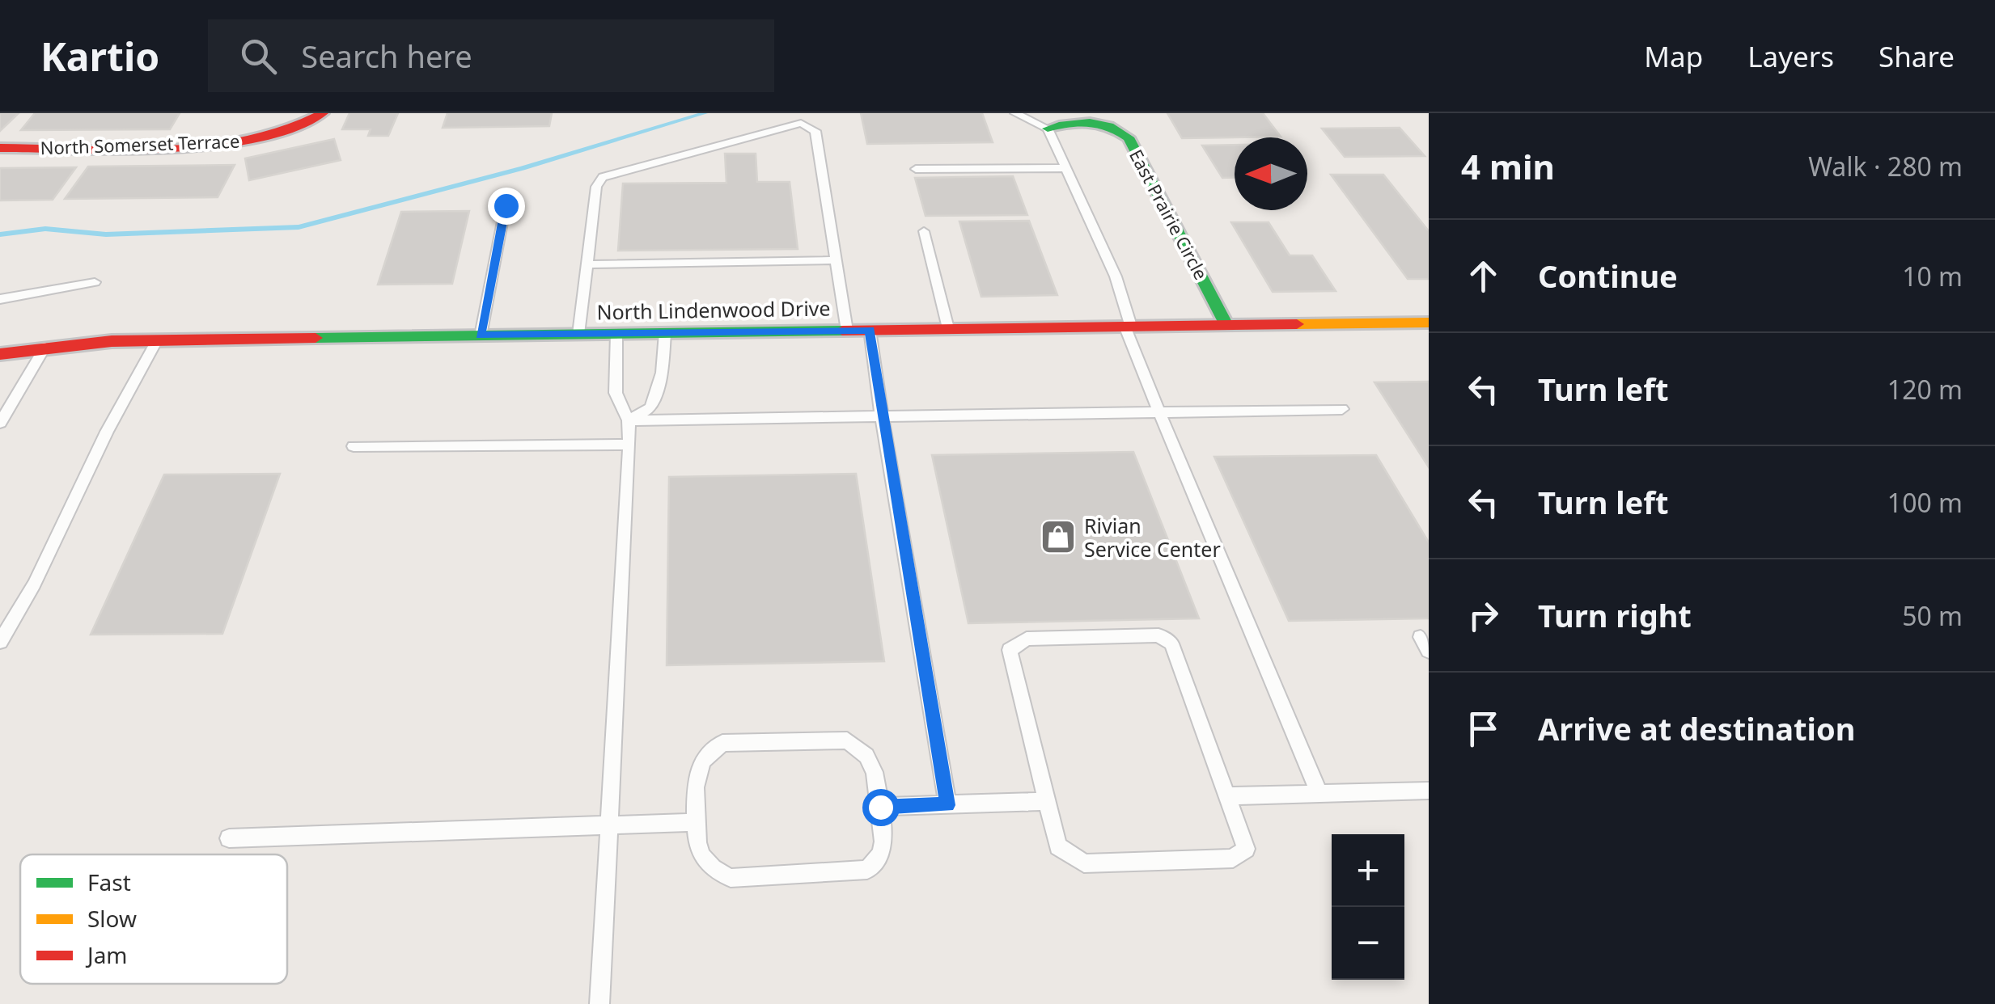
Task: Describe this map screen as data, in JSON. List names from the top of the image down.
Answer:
{
  "streets": {
    "street": ["North Somerset Terrace", "East Prairie Circle", "North Lindenwood Drive"]
  },
  "crossings": [
    ["East Prairie Circle", "North Lindenwood Drive"]
  ],
  "places": {
    "shop": ["Rivian Service Center"]
  },
  "legend": ["Fast", "Slow", "Jam"],
  "north": "left",
  "page": {
    "header": "Kartio",
    "search": "Search here",
    "nav": ["Map", "Layers", "Share"],
    "heading": ["4 min", "Walk · 280 m"],
    "list": [
      ["Continue", "10 m"],
      ["Turn left", "120 m"],
      ["Turn left", "100 m"],
      ["Turn right", "50 m"],
      "Arrive at destination"
    ],
    "map_buttons": ["+", "−"]
  }
}
